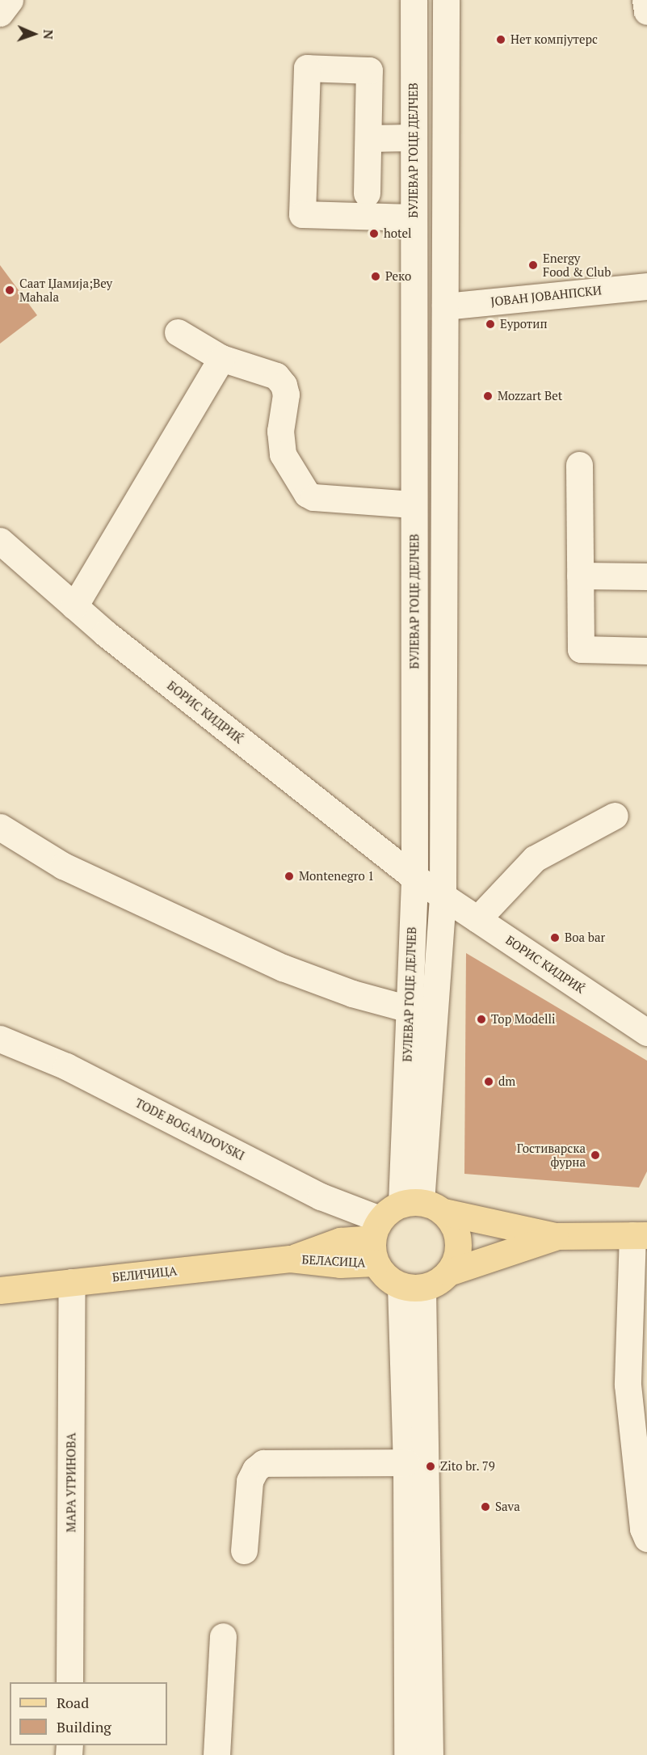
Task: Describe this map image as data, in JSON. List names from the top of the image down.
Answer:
{
  "streets": {
    "main road": ["БЕЛАСИЦА", "БЕЛИЧИЦА"],
    "street": [
      "БУЛЕВАР ГОЦЕ ДЕЛЧЕВ",
      "ЈОВАН ЈОВАНПСКИ",
      "БОРИС КИДРИЌ",
      "TODE BOGANDOVSKI",
      "МАРА УГРИНОВА"
    ]
  },
  "crossings": [
    ["БУЛЕВАР ГОЦЕ ДЕЛЧЕВ", "ЈОВАН ЈОВАНПСКИ"],
    ["БУЛЕВАР ГОЦЕ ДЕЛЧЕВ", "БОРИС КИДРИЌ"],
    ["БУЛЕВАР ГОЦЕ ДЕЛЧЕВ", "TODE BOGANDOVSKI"],
    ["БУЛЕВАР ГОЦЕ ДЕЛЧЕВ", "БЕЛАСИЦА"],
    ["TODE BOGANDOVSKI", "БЕЛАСИЦА"],
    ["БЕЛАСИЦА", "БЕЛИЧИЦА"],
    ["БЕЛИЧИЦА", "МАРА УГРИНОВА"]
  ],
  "places": [
    "Нет компјутерс",
    "hotel",
    "Energy Food & Club",
    "Реко",
    "Саат Џамија;Bey Mahala",
    "Еуротип",
    "Mozzart Bet",
    "Montenegro 1",
    "Boa bar",
    "Top Modelli",
    "dm",
    "Гостиварска фурна",
    "Zito br. 79",
    "Sava"
  ],
  "legend": ["Road", "Building"],
  "north": "right"
}
